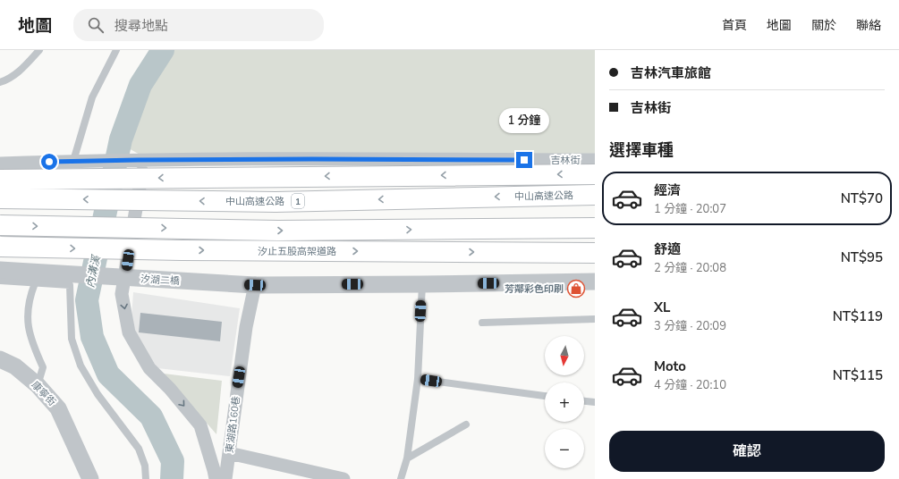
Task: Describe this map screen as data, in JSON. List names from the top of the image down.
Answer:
{
  "streets": {
    "highway": ["中山高速公路", "1", "汐止五股高架道路"],
    "street": [
      "吉林街",
      "汐湖二橋",
      "康寧街",
      "東湖路160巷"
    ]
  },
  "crossings": [
    ["汐湖二橋", "東湖路160巷"]
  ],
  "water": ["內溝溪"],
  "places": {
    "shop": ["芳鄰彩色印刷"]
  },
  "north": "bottom",
  "page": {
    "header": "地圖",
    "search": "搜尋地點",
    "nav": [
      "首頁",
      "地圖",
      "關於",
      "聯絡"
    ],
    "banner": ["吉林汽車旅館", "吉林街"],
    "bubble": "1 分鐘",
    "heading": "選擇車種",
    "list": [
      {
        "name": "經濟",
        "note": "1 分鐘 · 20:07",
        "value": "NT$70"
      },
      {
        "name": "舒適",
        "note": "2 分鐘 · 20:08",
        "value": "NT$95"
      },
      {
        "name": "XL",
        "note": "3 分鐘 · 20:09",
        "value": "NT$119"
      },
      {
        "name": "Moto",
        "note": "4 分鐘 · 20:10",
        "value": "NT$115"
      }
    ],
    "map_buttons": ["+", "−"],
    "buttons": "確認"
  }
}
